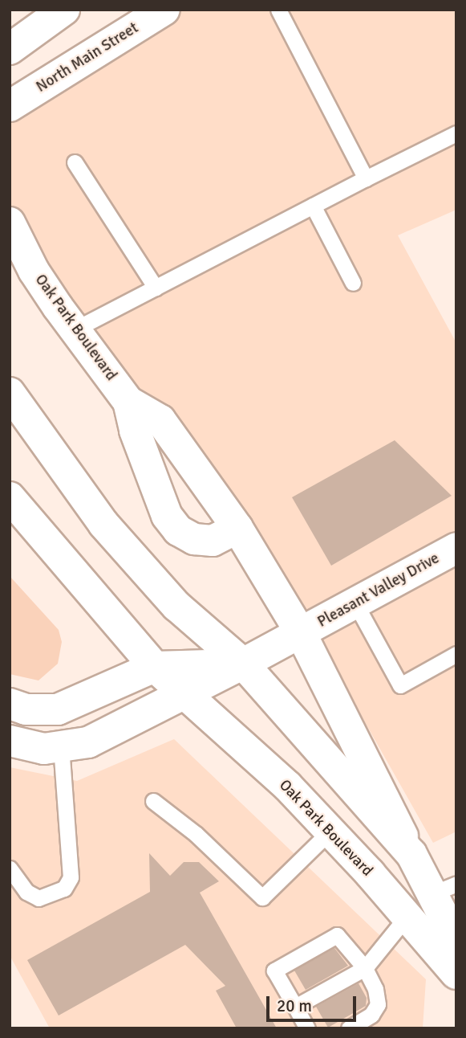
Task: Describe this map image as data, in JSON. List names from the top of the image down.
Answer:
{
  "streets": {
    "street": ["North Main Street", "Oak Park Boulevard", "Pleasant Valley Drive"]
  },
  "crossings": [
    ["Oak Park Boulevard", "Pleasant Valley Drive"]
  ],
  "scale_bar": "20 m"
}
